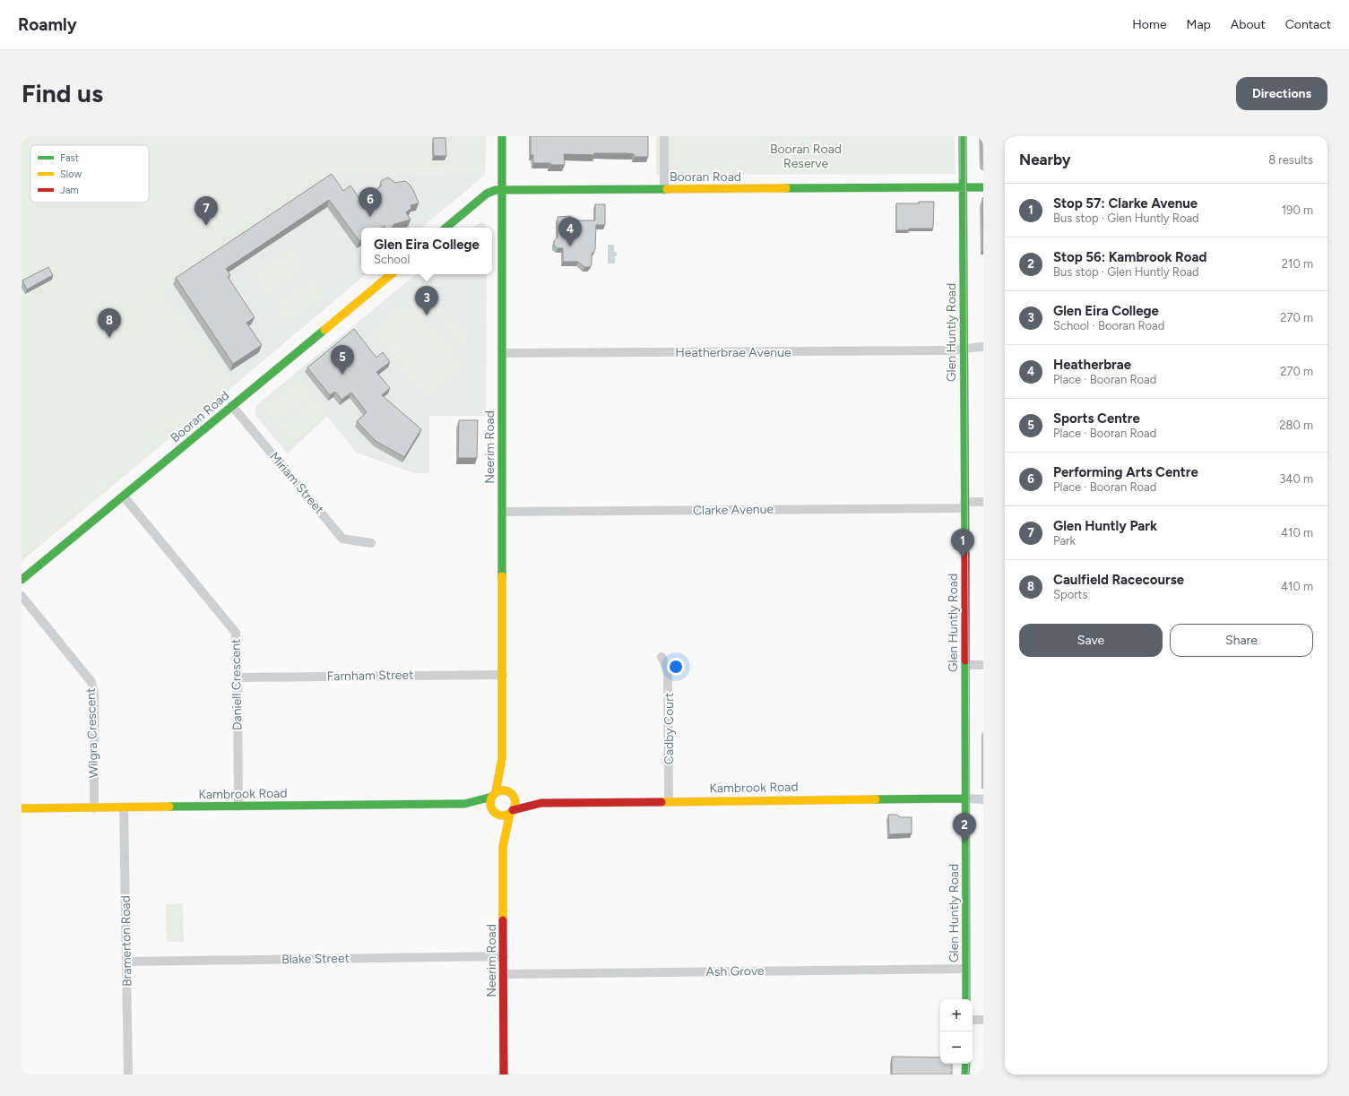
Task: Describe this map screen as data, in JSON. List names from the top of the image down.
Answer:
{
  "streets": {
    "street": [
      "Booran Road",
      "Glen Huntly Road",
      "Heatherbrae Avenue",
      "Neerim Road",
      "Miriam Street",
      "Clarke Avenue",
      "Farnham Street",
      "Daniell Crescent",
      "Cadby Court",
      "Wilgra Crescent",
      "Kambrook Road",
      "Bramerton Road",
      "Blake Street",
      "Ash Grove"
    ]
  },
  "crossings": [
    ["Booran Road", "Glen Huntly Road"],
    ["Booran Road", "Neerim Road"],
    ["Booran Road", "Miriam Street"],
    ["Booran Road", "Daniell Crescent"],
    ["Glen Huntly Road", "Heatherbrae Avenue"],
    ["Glen Huntly Road", "Clarke Avenue"],
    ["Glen Huntly Road", "Kambrook Road"],
    ["Glen Huntly Road", "Ash Grove"],
    ["Heatherbrae Avenue", "Neerim Road"],
    ["Neerim Road", "Clarke Avenue"],
    ["Neerim Road", "Farnham Street"],
    ["Neerim Road", "Kambrook Road"],
    ["Neerim Road", "Blake Street"],
    ["Neerim Road", "Ash Grove"],
    ["Farnham Street", "Daniell Crescent"],
    ["Daniell Crescent", "Kambrook Road"],
    ["Cadby Court", "Kambrook Road"],
    ["Wilgra Crescent", "Kambrook Road"],
    ["Kambrook Road", "Bramerton Road"],
    ["Bramerton Road", "Blake Street"]
  ],
  "parks": ["Booran Road Reserve"],
  "legend": ["Fast", "Slow", "Jam"],
  "page": {
    "header": "Roamly",
    "nav": [
      "Home",
      "Map",
      "About",
      "Contact"
    ],
    "buttons": [
      "Directions",
      ["Save", "Share"]
    ],
    "title": "Find us",
    "heading": ["Nearby", "8 results"],
    "list": [
      {
        "mark": "1",
        "name": "Stop 57: Clarke Avenue",
        "note": "Bus stop · Glen Huntly Road",
        "value": "190 m"
      },
      {
        "mark": "2",
        "name": "Stop 56: Kambrook Road",
        "note": "Bus stop · Glen Huntly Road",
        "value": "210 m"
      },
      {
        "mark": "3",
        "name": "Glen Eira College",
        "note": "School · Booran Road",
        "value": "270 m"
      },
      {
        "mark": "4",
        "name": "Heatherbrae",
        "note": "Place · Booran Road",
        "value": "270 m"
      },
      {
        "mark": "5",
        "name": "Sports Centre",
        "note": "Place · Booran Road",
        "value": "280 m"
      },
      {
        "mark": "6",
        "name": "Performing Arts Centre",
        "note": "Place · Booran Road",
        "value": "340 m"
      },
      {
        "mark": "7",
        "name": "Glen Huntly Park",
        "note": "Park",
        "value": "410 m"
      },
      {
        "mark": "8",
        "name": "Caulfield Racecourse",
        "note": "Sports",
        "value": "410 m"
      }
    ],
    "pins": [
      "6",
      "7",
      "4",
      "3",
      "8",
      "5",
      "1",
      "2"
    ],
    "popup": ["Glen Eira College", "School"],
    "map_buttons": ["+", "−"]
  }
}
